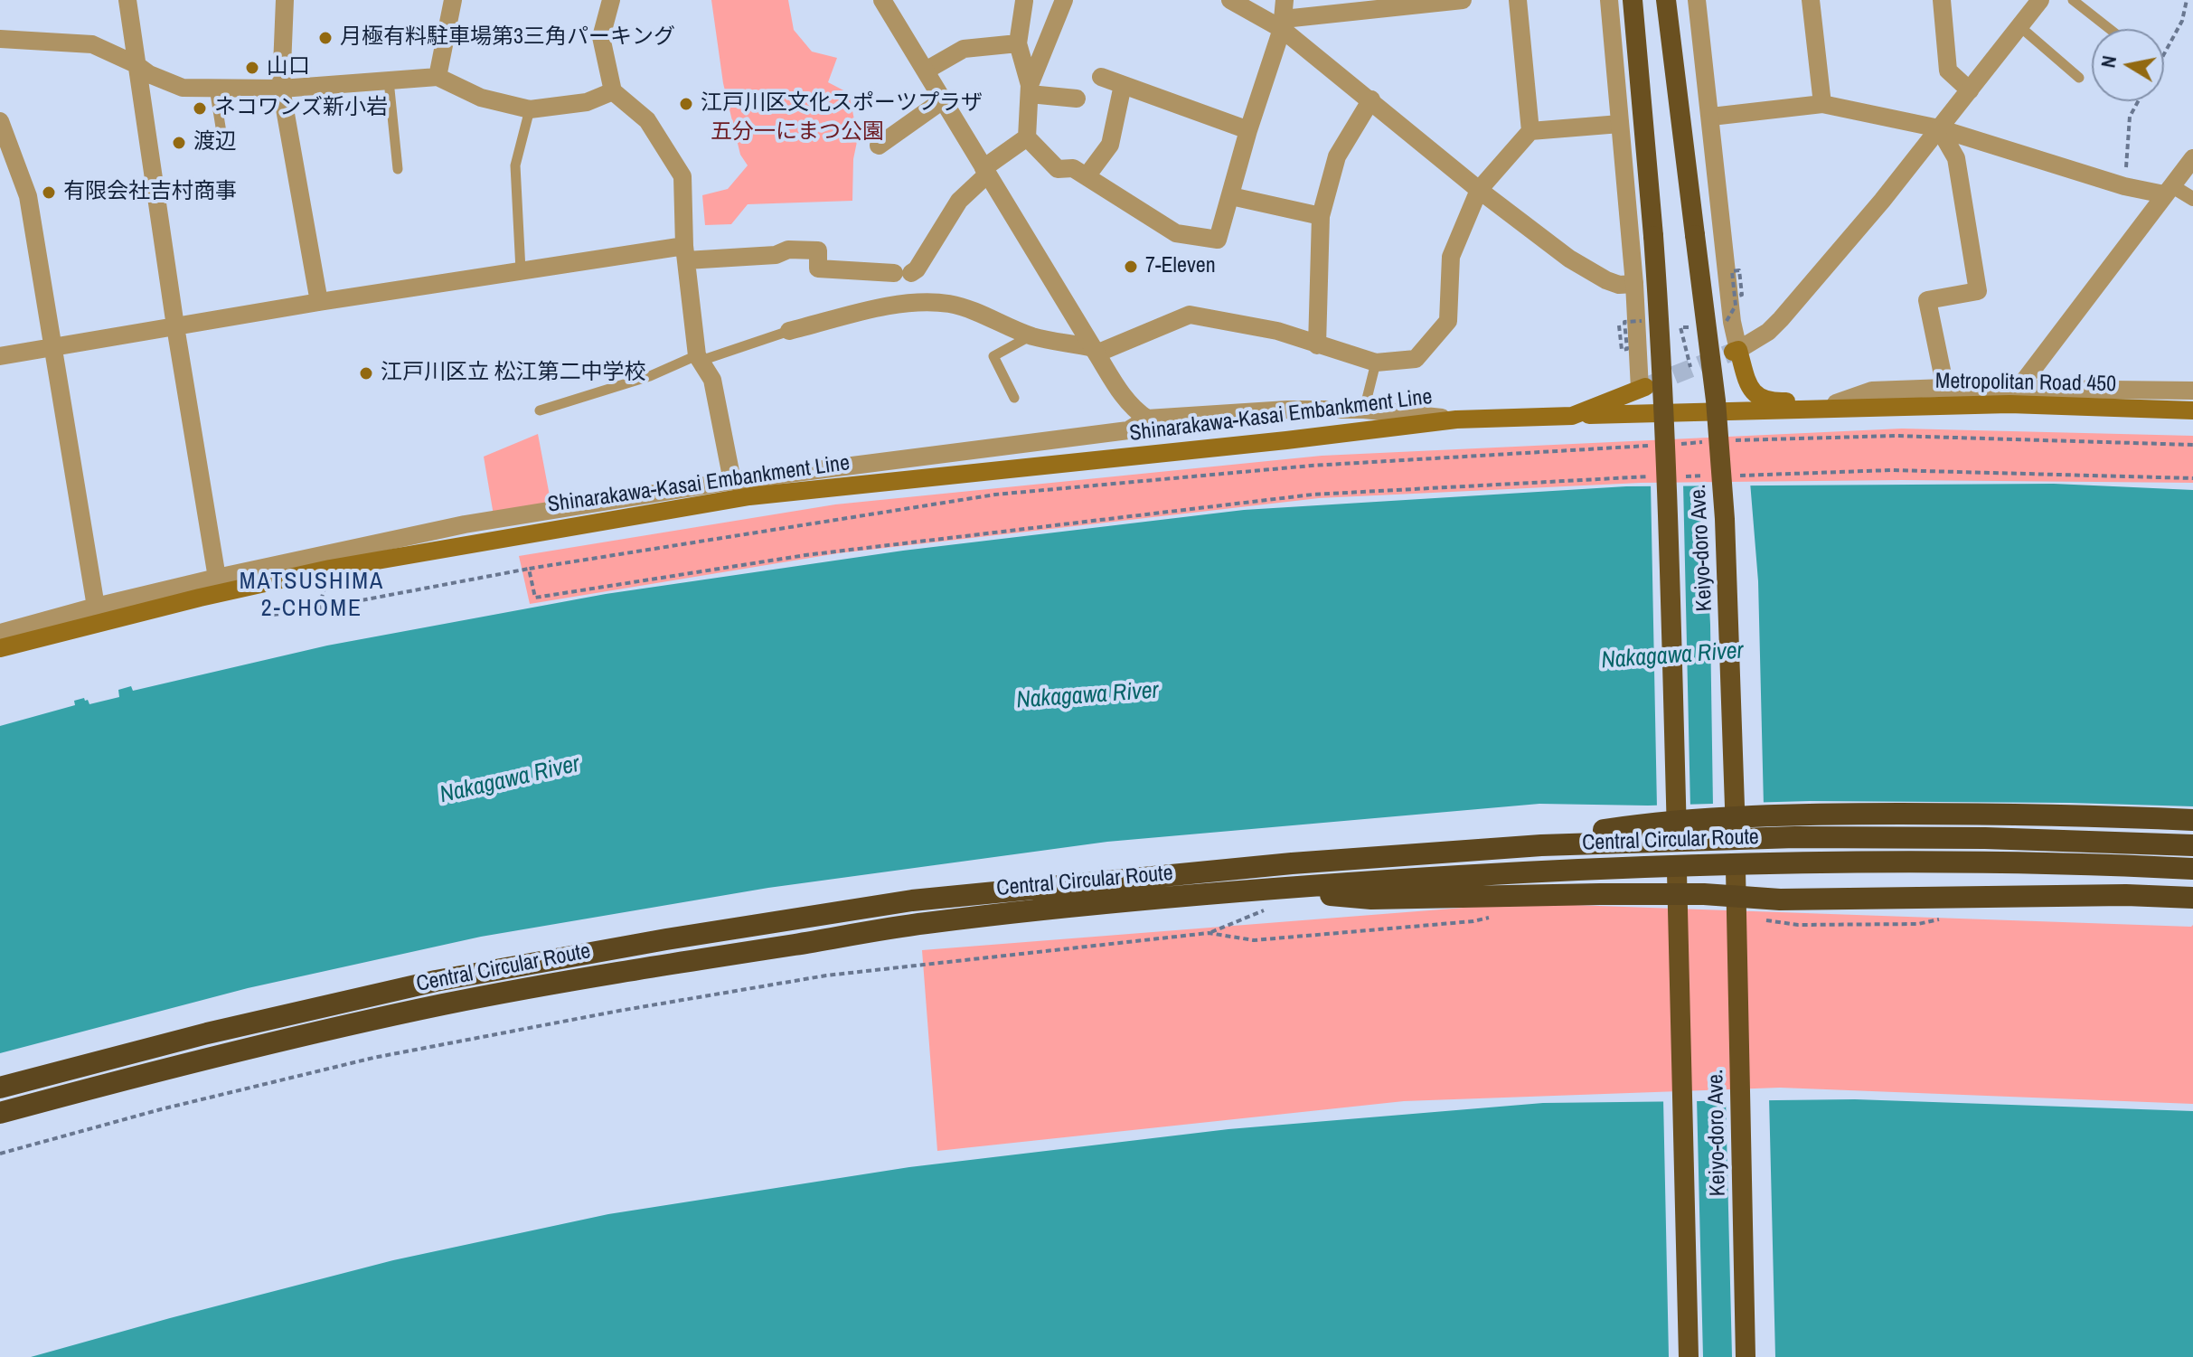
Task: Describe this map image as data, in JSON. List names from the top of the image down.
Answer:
{
  "streets": {
    "highway": ["Keiyo-doro Ave.", "Central Circular Route"],
    "main road": ["Metropolitan Road 450", "Shinarakawa-Kasai Embankment Line"]
  },
  "crossings": [
    ["Metropolitan Road 450", "Shinarakawa-Kasai Embankment Line"]
  ],
  "districts": ["MATSUSHIMA 2-CHOME"],
  "water": ["Nakagawa River"],
  "parks": ["五分一にまつ公園"],
  "places": [
    "月極有料駐車場第3三角パーキング",
    "山口",
    "江戸川区文化スポーツプラザ",
    "ネコワンズ新小岩",
    "渡辺",
    "有限会社吉村商事",
    "7-Eleven",
    "江戸川区立 松江第二中学校"
  ],
  "north": "left"
}
